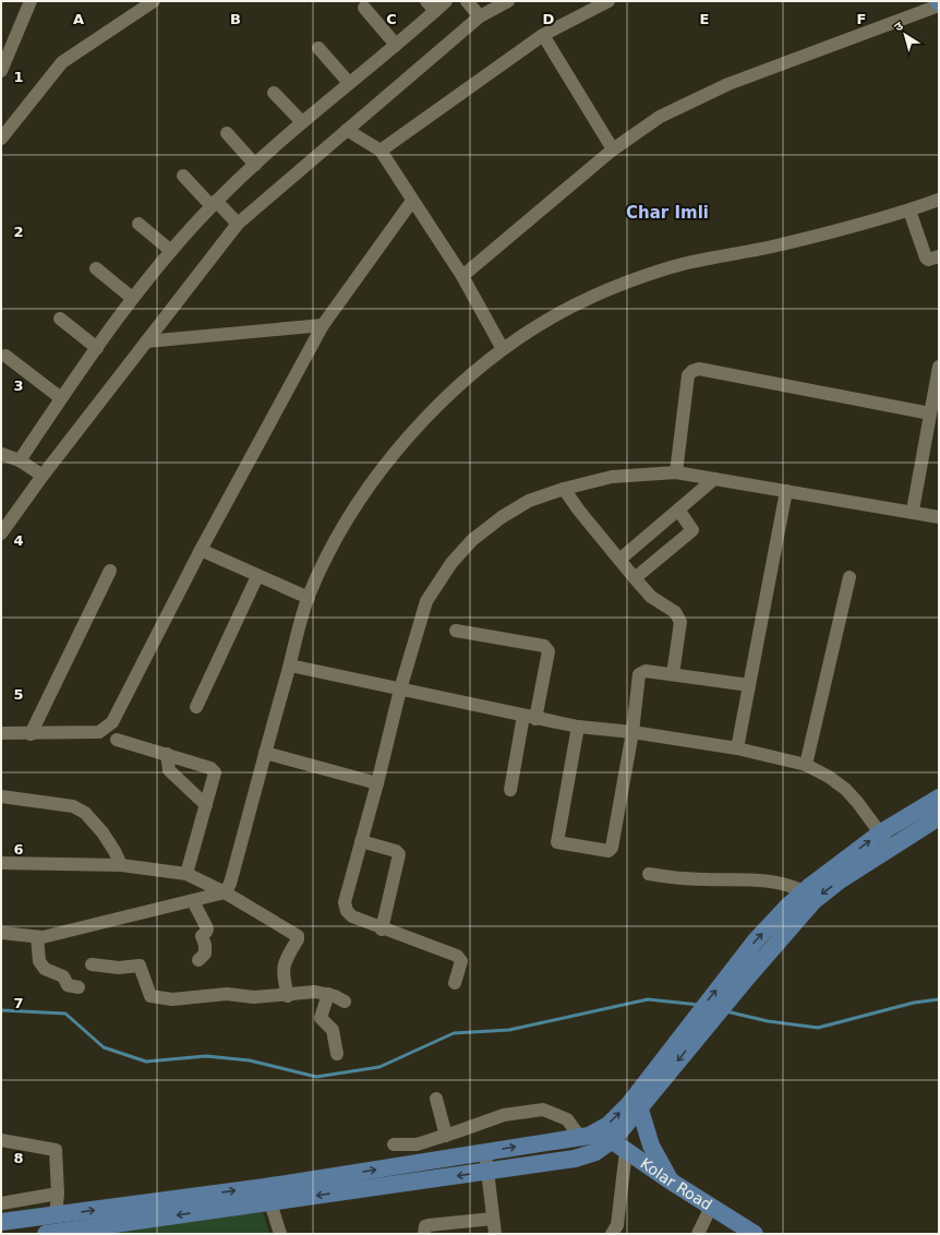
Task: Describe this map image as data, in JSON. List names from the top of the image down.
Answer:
{
  "streets": {
    "main road": ["Kolar Road"]
  },
  "districts": ["Char Imli"],
  "north": "top left",
  "grid": {
    "columns": [
      "A",
      "B",
      "C",
      "D",
      "E",
      "F"
    ],
    "rows": [
      "1",
      "2",
      "3",
      "4",
      "5",
      "6",
      "7",
      "8"
    ]
  }
}
